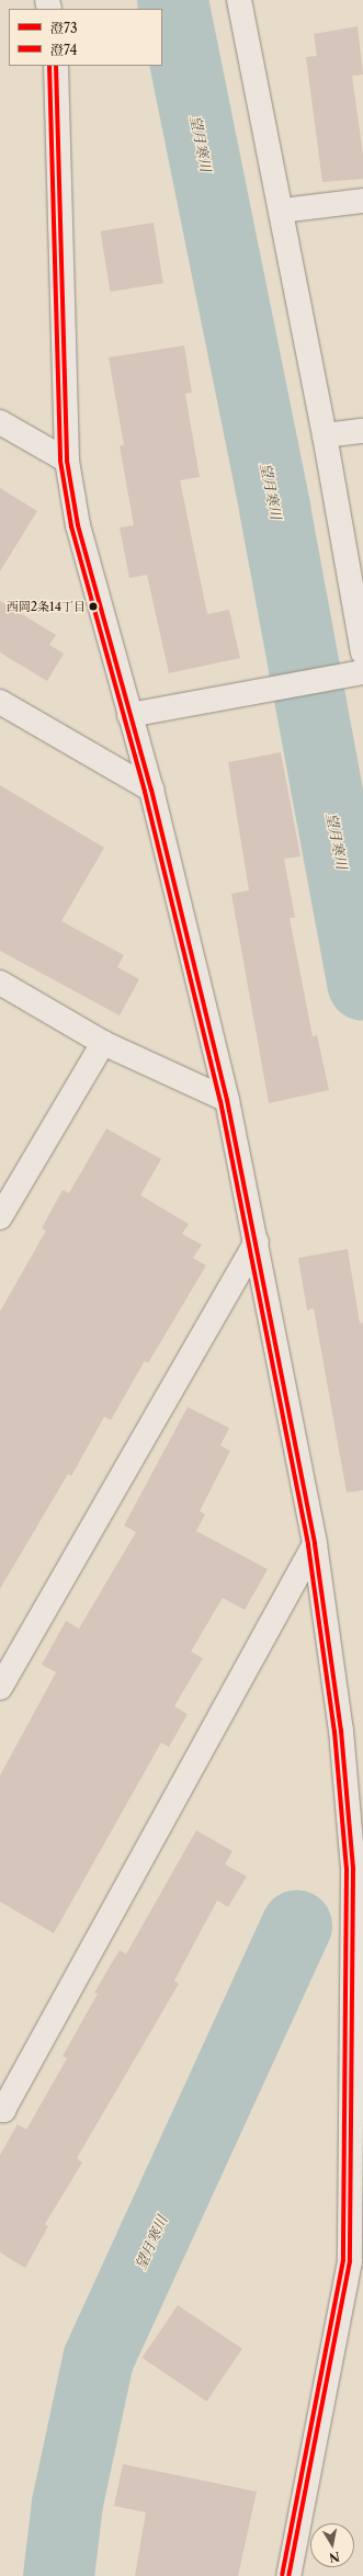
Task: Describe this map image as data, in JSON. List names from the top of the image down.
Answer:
{
  "water": ["望月寒川"],
  "places": ["西岡2条14丁目"],
  "lines": ["transit line 澄73", "transit line 澄74"],
  "legend": ["澄73", "澄74"],
  "north": "bottom"
}
